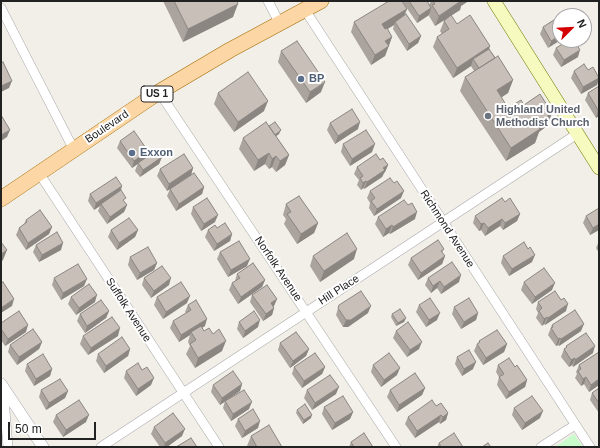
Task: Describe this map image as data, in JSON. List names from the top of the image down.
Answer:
{
  "streets": {
    "main road": ["US 1", "Boulevard"],
    "street": [
      "Richmond Avenue",
      "Norfolk Avenue",
      "Hill Place",
      "Suffolk Avenue"
    ]
  },
  "crossings": [
    ["Boulevard", "Richmond Avenue"],
    ["Boulevard", "Norfolk Avenue"],
    ["Boulevard", "Suffolk Avenue"],
    ["Richmond Avenue", "Hill Place"],
    ["Norfolk Avenue", "Hill Place"],
    ["Hill Place", "Suffolk Avenue"]
  ],
  "places": ["BP", "Highland United Methodist Church", "Exxon"],
  "scale_bar": "50 m",
  "north": "top right"
}
